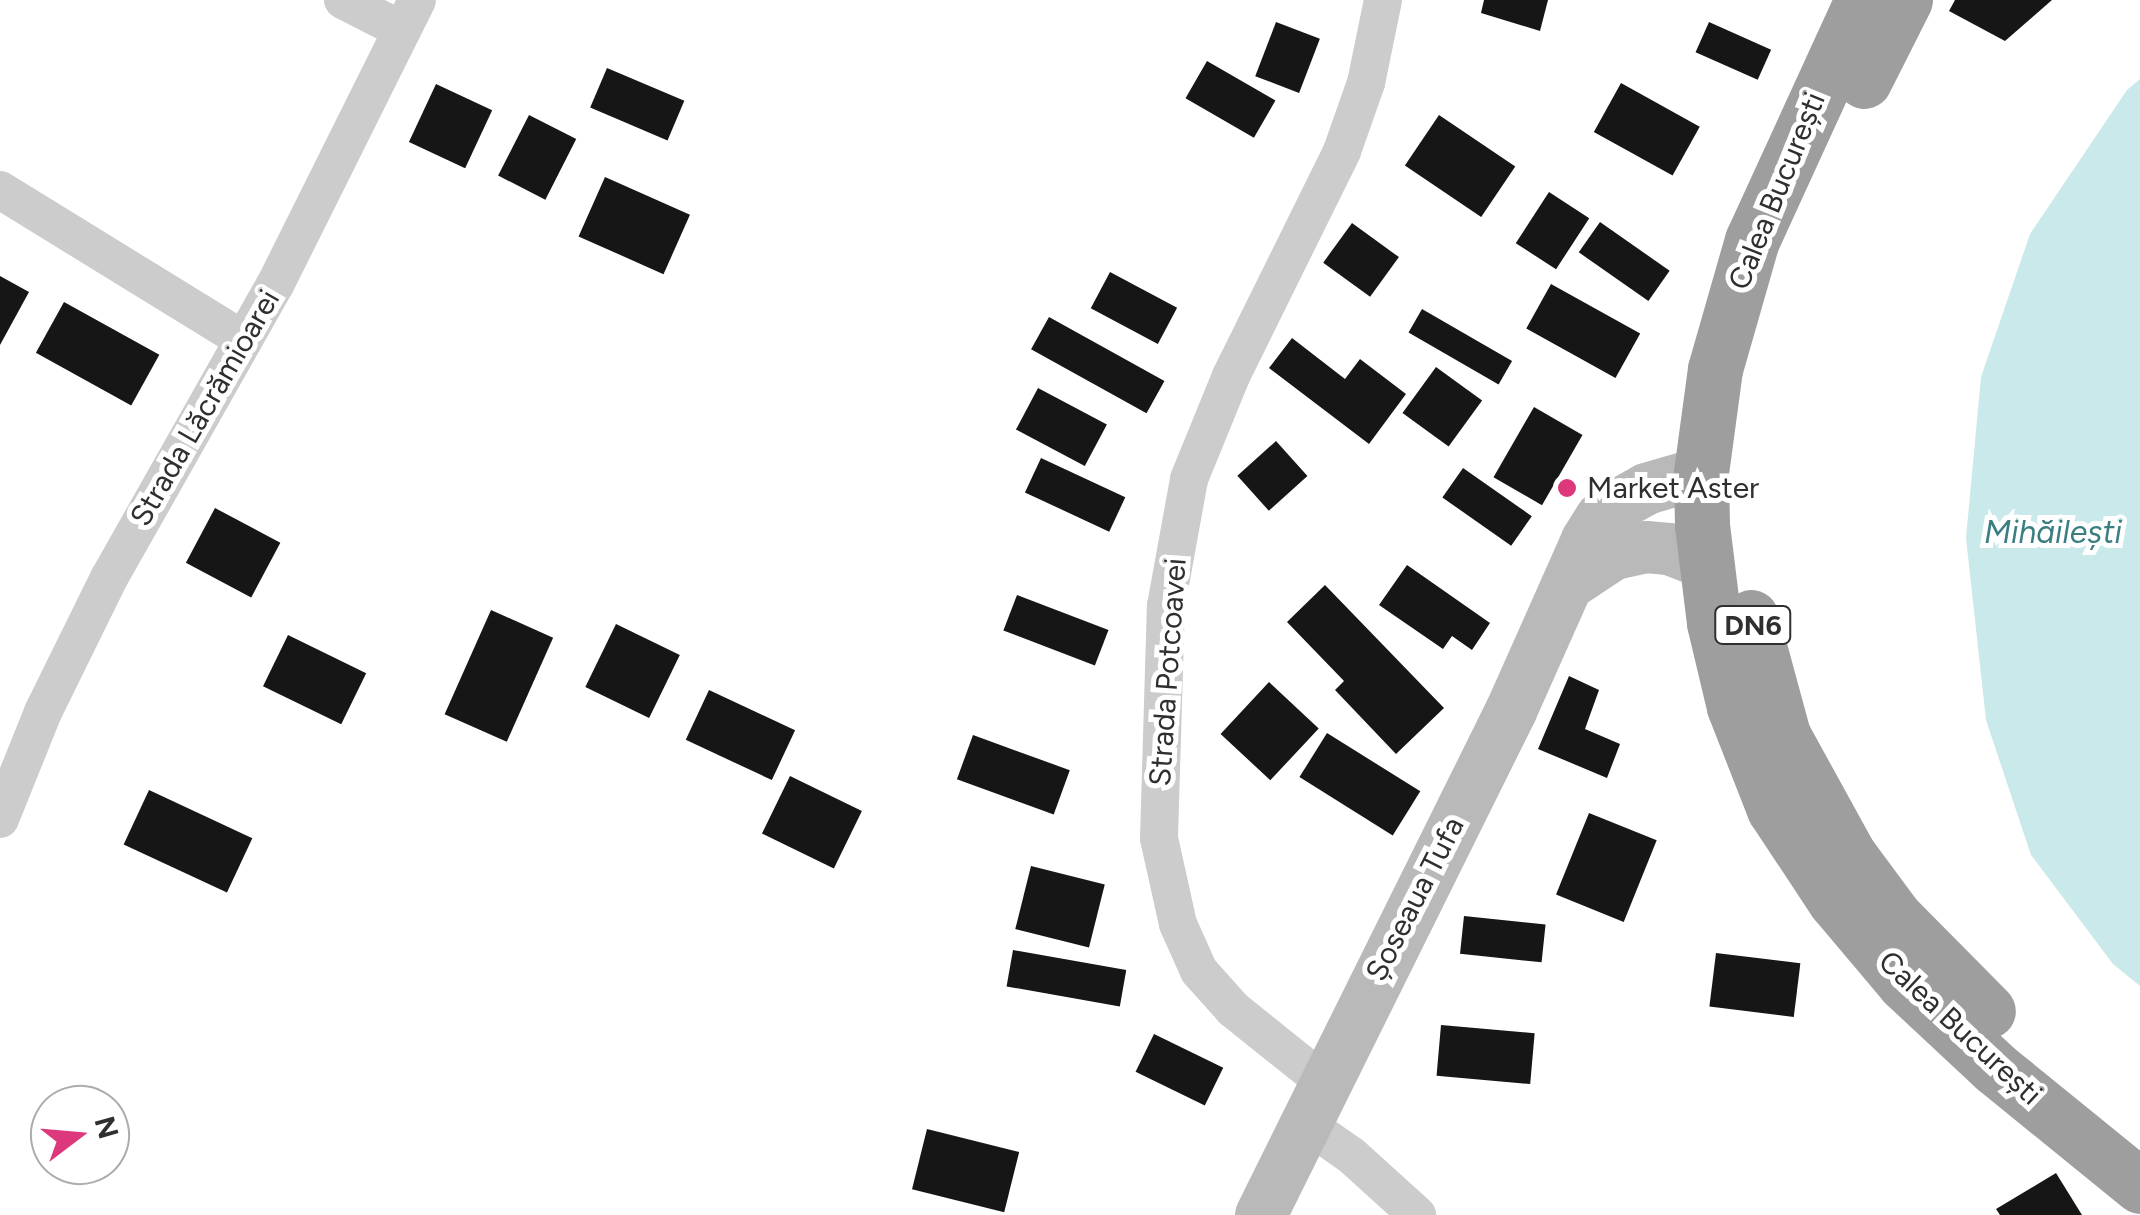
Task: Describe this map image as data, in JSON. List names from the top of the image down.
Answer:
{
  "streets": {
    "highway": ["Calea București", "DN6"],
    "main road": ["Șoseaua Tufa"],
    "street": ["Strada Lăcrămioarei", "Strada Potcoavei"]
  },
  "crossings": [
    ["Calea București", "Șoseaua Tufa"],
    ["Strada Potcoavei", "Șoseaua Tufa"]
  ],
  "water": ["Mihăilești"],
  "places": ["Market Aster"],
  "north": "right"
}
